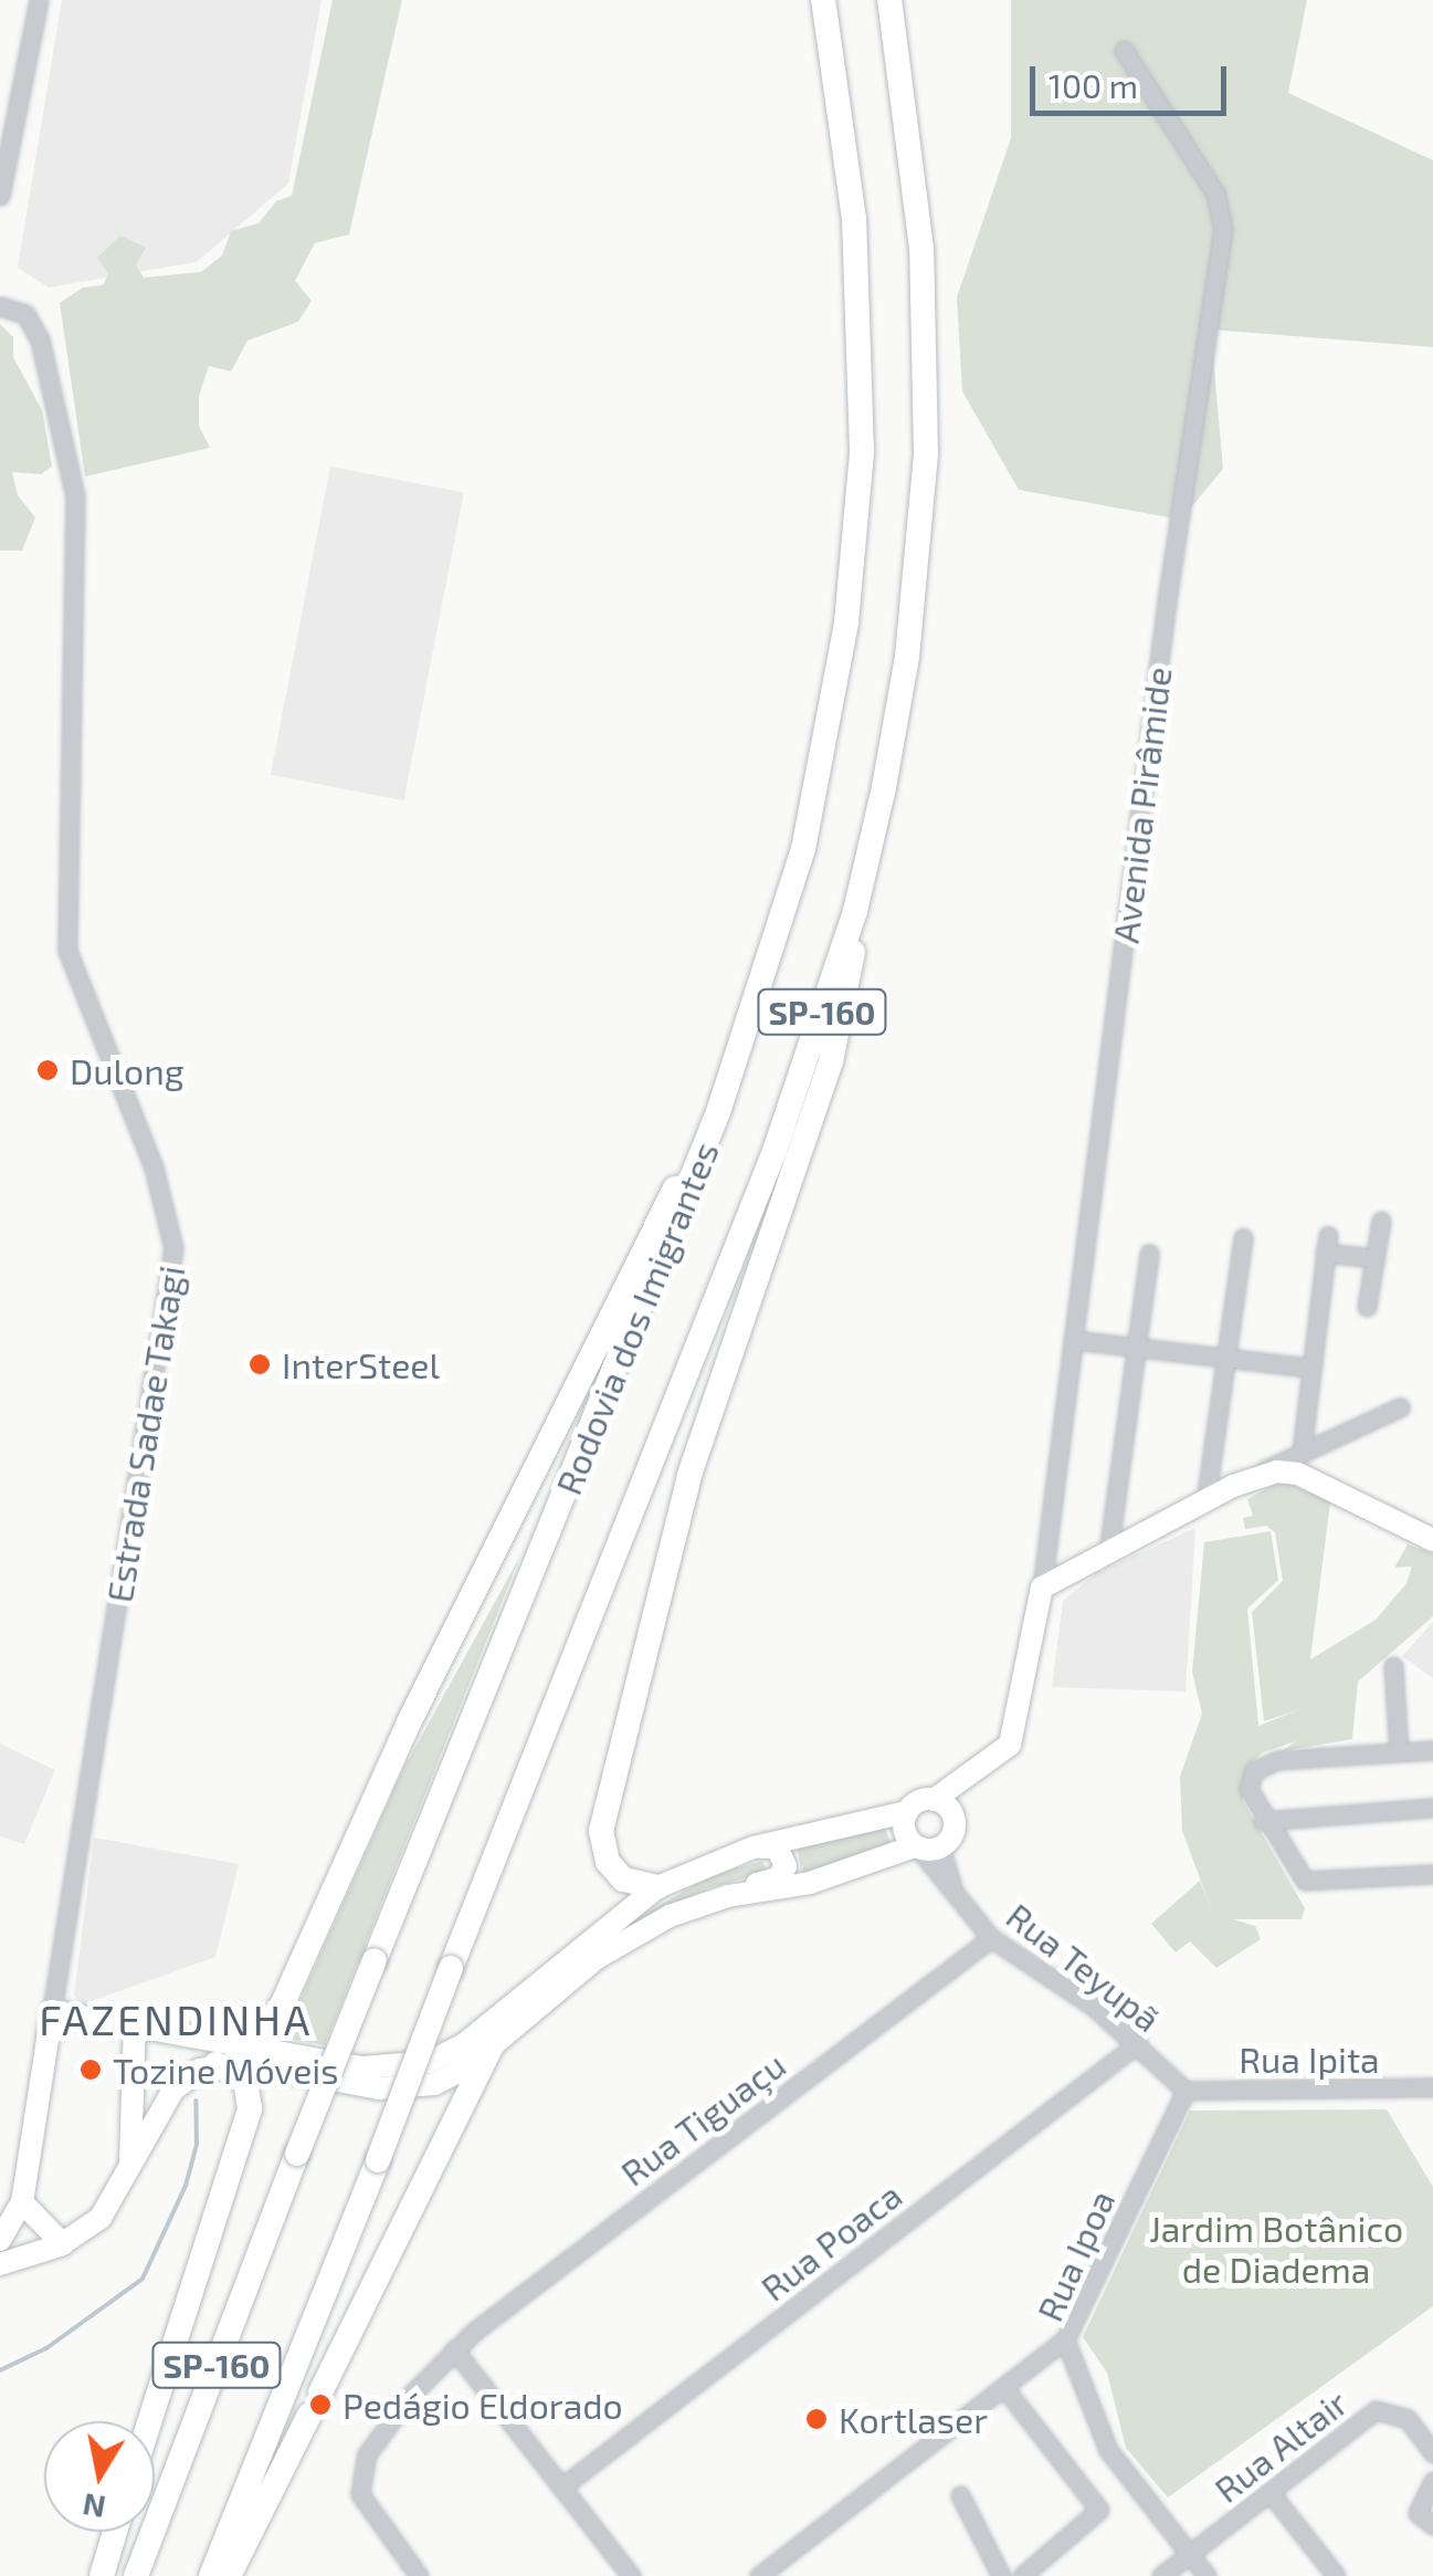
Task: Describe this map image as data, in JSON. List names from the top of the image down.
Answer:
{
  "streets": {
    "highway": ["SP-160", "Rodovia dos Imigrantes"],
    "main road": ["Estrada Sadae Takagi"],
    "street": [
      "Avenida Pirâmide",
      "Rua Teyupã",
      "Rua Ipita",
      "Rua Tiguaçu",
      "Rua Poaca",
      "Rua Ipoa",
      "Rua Altair"
    ]
  },
  "crossings": [
    ["Rua Teyupã", "Rua Ipita"],
    ["Rua Teyupã", "Rua Tiguaçu"],
    ["Rua Teyupã", "Rua Poaca"],
    ["Rua Teyupã", "Rua Ipoa"],
    ["Rua Ipita", "Rua Ipoa"],
    ["Rua Ipoa", "Rua Altair"]
  ],
  "districts": ["FAZENDINHA"],
  "parks": ["Jardim Botânico de Diadema"],
  "places": [
    "Dulong",
    "InterSteel",
    "Tozine Móveis",
    "Pedágio Eldorado",
    "Kortlaser"
  ],
  "scale_bar": "100 m",
  "north": "bottom"
}
